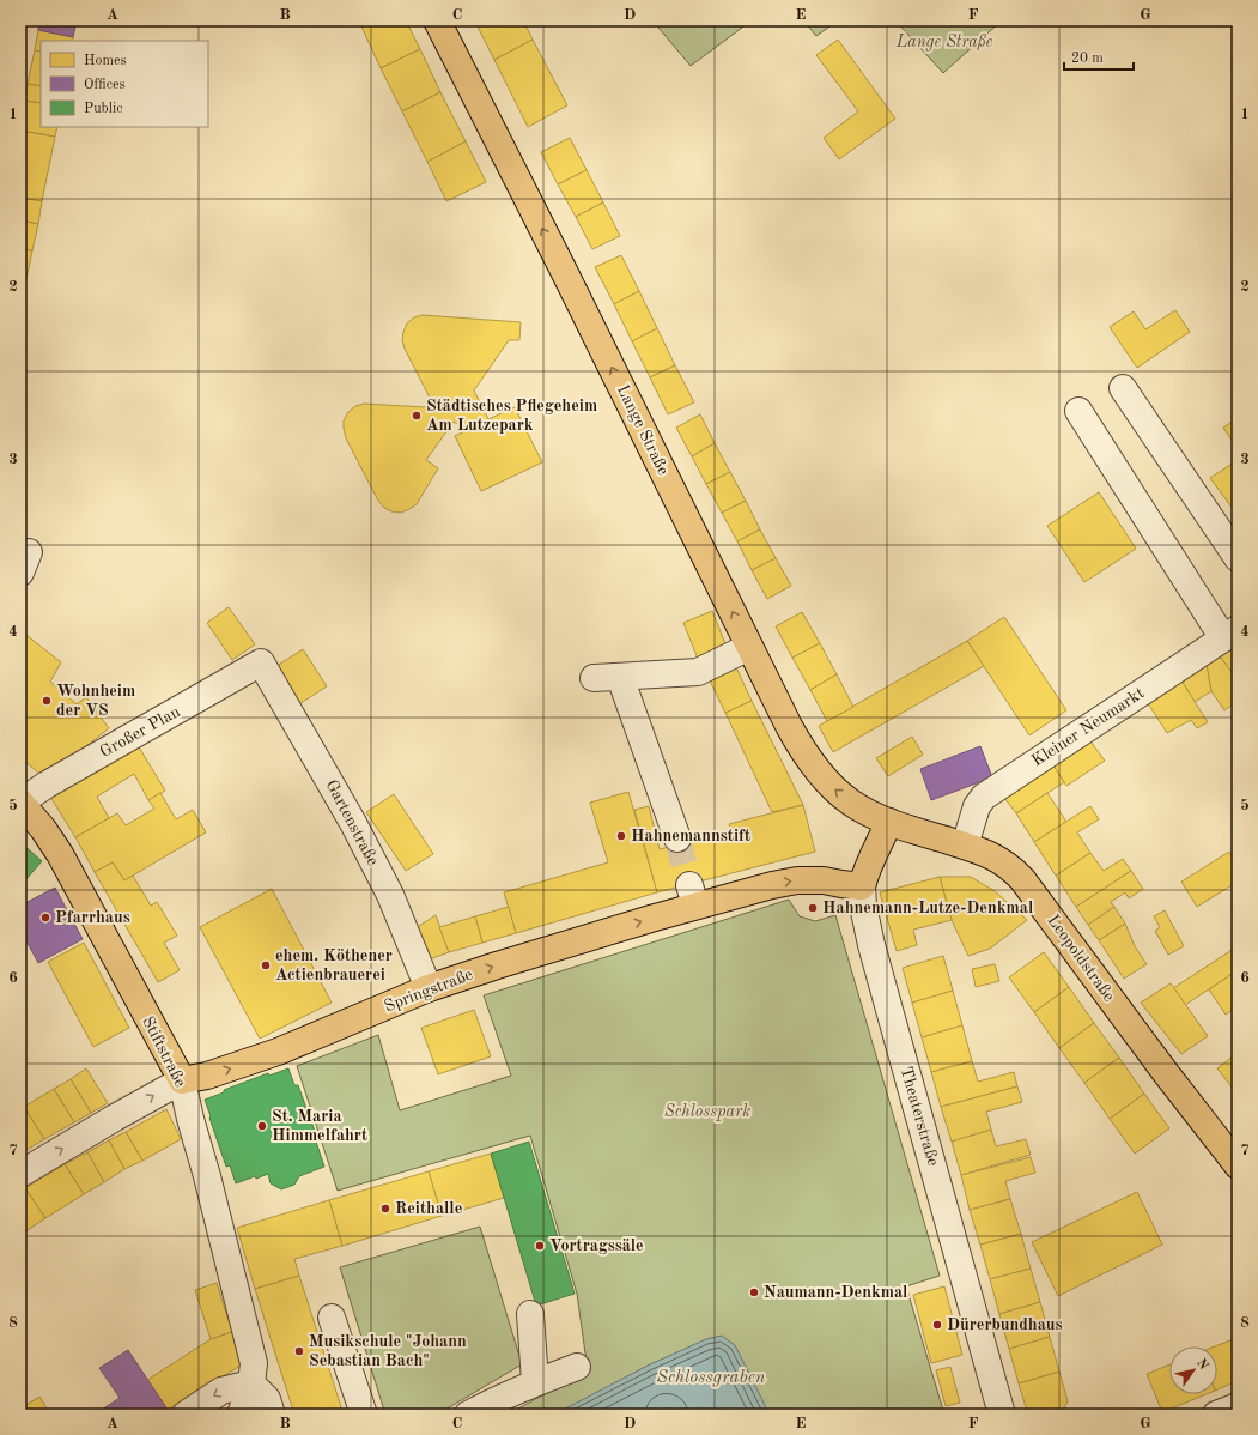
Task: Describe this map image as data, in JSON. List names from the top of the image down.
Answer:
{
  "streets": {
    "main road": [
      "Lange Straße",
      "Leopoldstraße",
      "Springstraße",
      "Stiftstraße",
      "Theaterstraße"
    ],
    "street": ["Kleiner Neumarkt", "Großer Plan", "Gartenstraße"]
  },
  "crossings": [
    ["Lange Straße", "Leopoldstraße"],
    ["Lange Straße", "Theaterstraße"],
    ["Kleiner Neumarkt", "Leopoldstraße"],
    ["Großer Plan", "Gartenstraße"],
    ["Großer Plan", "Stiftstraße"],
    ["Gartenstraße", "Springstraße"],
    ["Leopoldstraße", "Theaterstraße"],
    ["Springstraße", "Stiftstraße"],
    ["Springstraße", "Theaterstraße"]
  ],
  "one_way": ["Lange Straße", "Springstraße"],
  "water": ["Schlossgraben"],
  "parks": ["Lange Straße", "Schlosspark"],
  "places": [
    "Städtisches Pflegeheim Am Lutzepark",
    "Wohnheim der VS",
    "Hahnemannstift",
    "Hahnemann-Lutze-Denkmal",
    "Pfarrhaus",
    "ehem. Köthener Actienbrauerei",
    "St. Maria Himmelfahrt",
    "Reithalle",
    "Vortragssäle",
    "Naumann-Denkmal",
    "Dürerbundhaus",
    "Musikschule \"Johann Sebastian Bach\""
  ],
  "legend": ["Homes", "Offices", "Public"],
  "scale_bar": "20 m",
  "north": "top right",
  "grid": {
    "columns": [
      "A",
      "B",
      "C",
      "D",
      "E",
      "F",
      "G"
    ],
    "rows": [
      "1",
      "2",
      "3",
      "4",
      "5",
      "6",
      "7",
      "8"
    ]
  }
}
